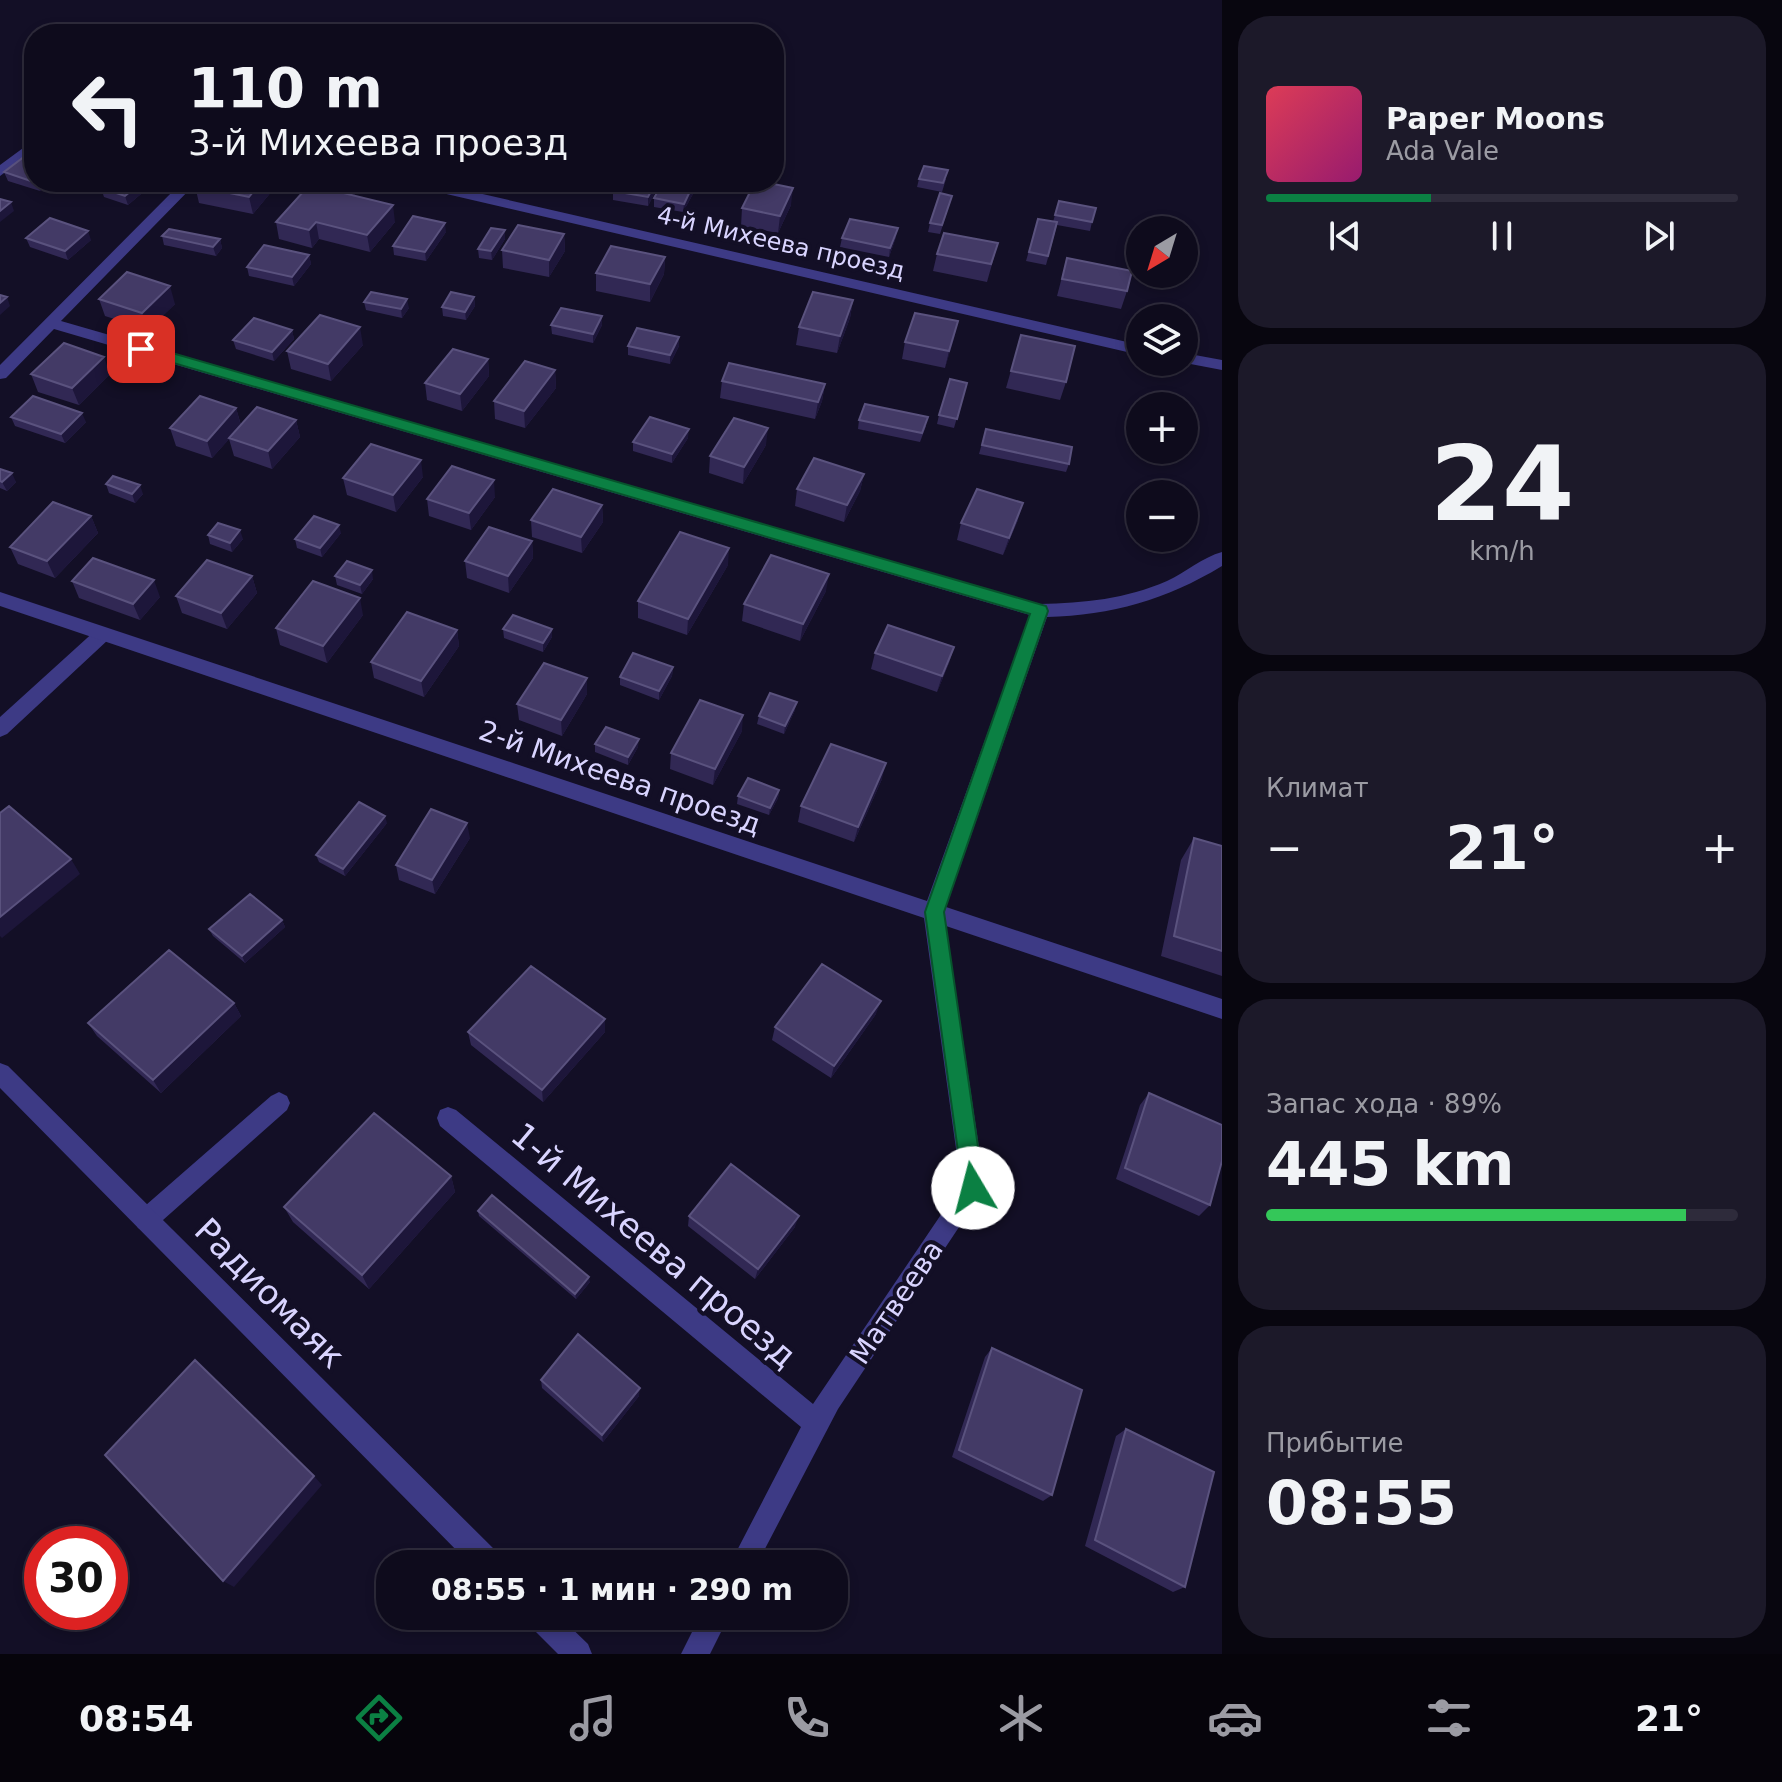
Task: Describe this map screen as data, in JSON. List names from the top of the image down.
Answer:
{
  "streets": {
    "street": [
      "4-й Михеева проезд",
      "2-й Михеева проезд",
      "1-й Михеева проезд",
      "Радиомаяк",
      "Матвеева"
    ]
  },
  "crossings": [
    ["2-й Михеева проезд", "Матвеева"],
    ["1-й Михеева проезд", "Матвеева"]
  ],
  "north": "bottom left",
  "page": {
    "turn": ["110 m", "3-й Михеева проезд"],
    "song": ["Paper Moons", "Ada Vale"],
    "map_buttons": ["+", "−"],
    "tile": [
      ["24", "km/h"],
      "Климат",
      ["Запас хода · 89%", "445 km"],
      ["Прибытие", "08:55"]
    ],
    "heat": ["−", "21°", "+"],
    "limit": "30",
    "trip": "08:55 · 1 мин · 290 m",
    "tabs": ["08:54", "21°"]
  }
}
